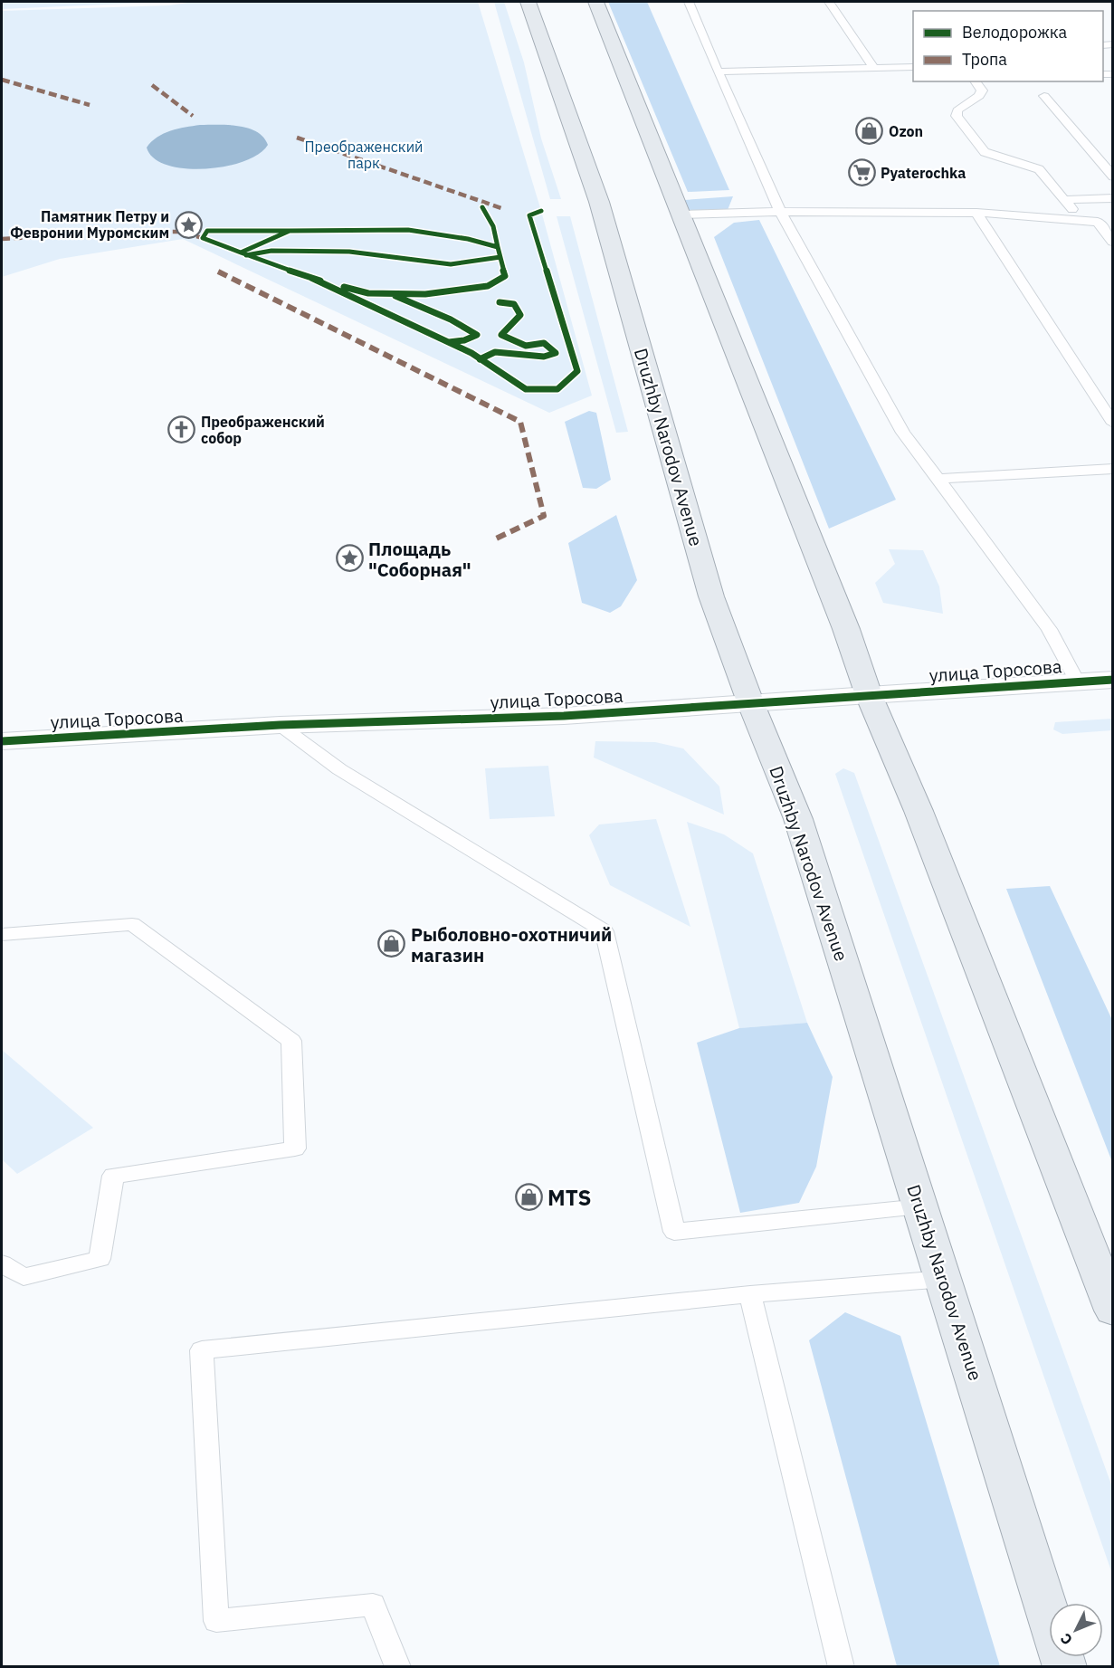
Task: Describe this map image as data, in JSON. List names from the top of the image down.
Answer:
{
  "streets": {
    "main road": ["Druzhby Narodov Avenue"],
    "street": ["улица Торосова"]
  },
  "crossings": [
    ["Druzhby Narodov Avenue", "улица Торосова"]
  ],
  "parks": ["Преображенский парк"],
  "places": {
    "shop": ["Ozon", "Рыболовно-охотничий магазин", "MTS"],
    "supermarket": ["Pyaterochka"],
    "place": ["Памятник Петру и Февронии Муромским", "Площадь \"Соборная\""],
    "church": ["Преображенский собор"]
  },
  "legend": ["Велодорожка", "Тропа"],
  "north": "bottom left"
}
